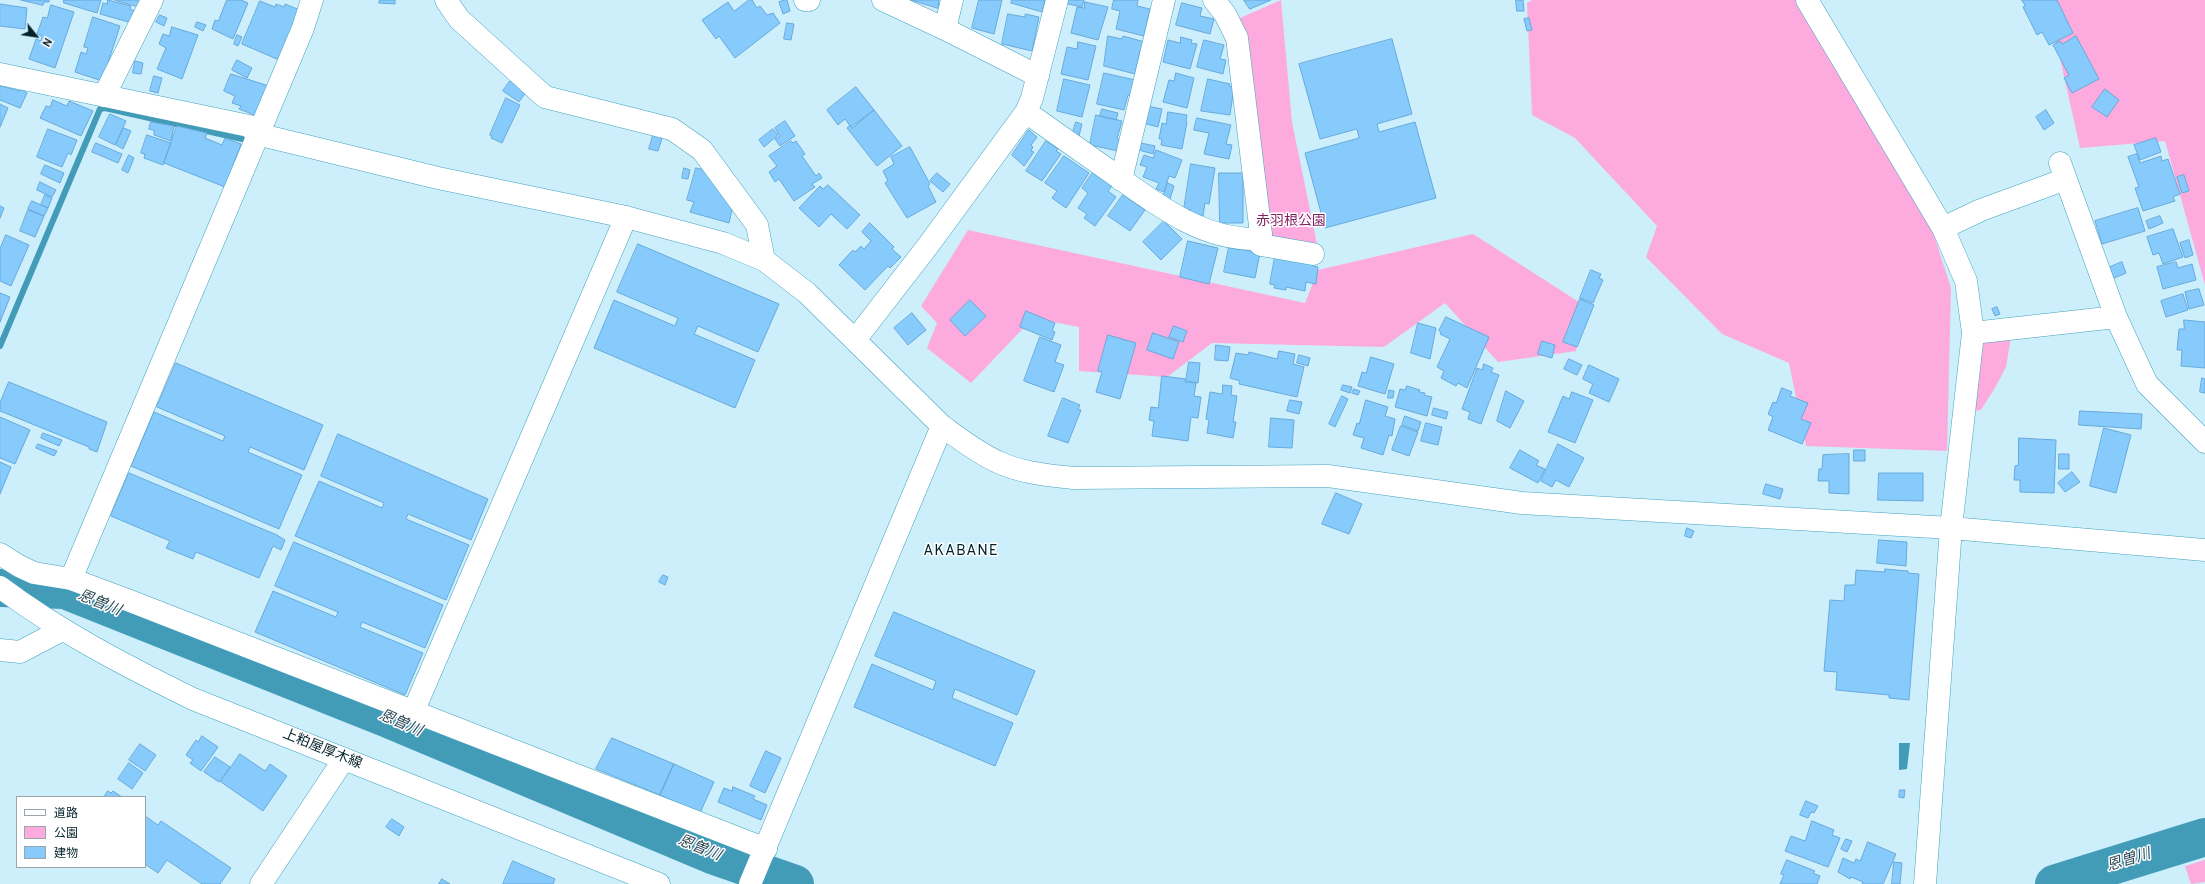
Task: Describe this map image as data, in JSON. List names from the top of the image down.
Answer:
{
  "streets": {
    "street": ["上粕屋厚木線"]
  },
  "districts": ["AKABANE"],
  "water": ["恩曽川"],
  "parks": ["赤羽根公園"],
  "legend": ["道路", "公園", "建物"],
  "north": "bottom right"
}
